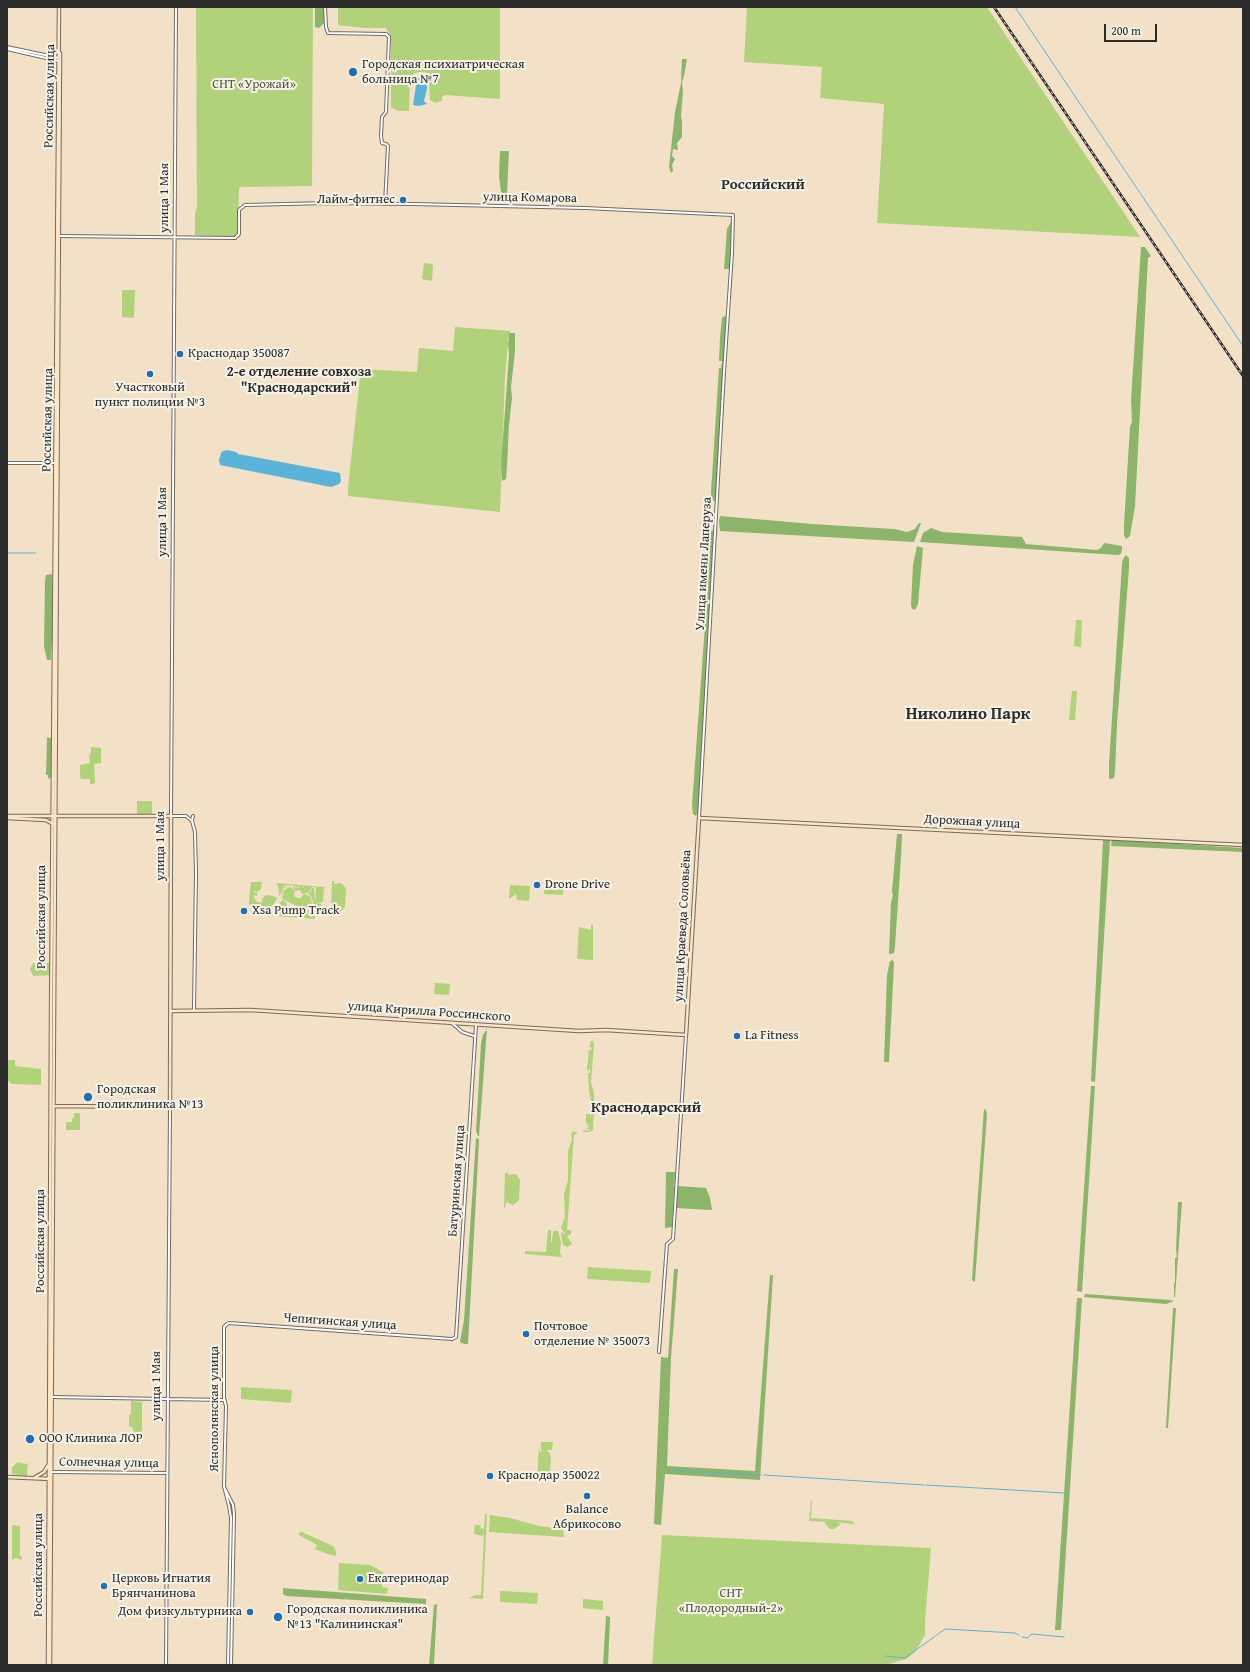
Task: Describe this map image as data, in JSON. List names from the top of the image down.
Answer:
{
  "streets": {
    "main road": [
      "Российская улица",
      "улица 1 Мая",
      "Дорожная улица",
      "улица Краеведа Соловьёва",
      "улица Кирилла Россинского",
      "Солнечная улица"
    ],
    "street": [
      "улица Комарова",
      "Улица имени Лаперуза",
      "Батуринская улица",
      "Чепигинская улица",
      "Яснополянская улица"
    ]
  },
  "crossings": [
    ["Российская улица", "Солнечная улица"],
    ["улица 1 Мая", "улица Комарова"],
    ["улица 1 Мая", "улица Кирилла Россинского"],
    ["улица 1 Мая", "Солнечная улица"],
    ["улица Комарова", "Улица имени Лаперуза"],
    ["Улица имени Лаперуза", "Дорожная улица"],
    ["Улица имени Лаперуза", "улица Краеведа Соловьёва"],
    ["Дорожная улица", "улица Краеведа Соловьёва"],
    ["улица Краеведа Соловьёва", "улица Кирилла Россинского"],
    ["улица Кирилла Россинского", "Батуринская улица"],
    ["Батуринская улица", "Чепигинская улица"],
    ["Чепигинская улица", "Яснополянская улица"]
  ],
  "districts": [
    "Российский",
    "2-е отделение совхоза \"Краснодарский\"",
    "Николино Парк",
    "Краснодарский"
  ],
  "parks": ["СНТ «Урожай»", "СНТ «Плодородный-2»"],
  "places": [
    "Городская психиатрическая больница №7",
    "Лайм-фитнес",
    "Краснодар 350087",
    "Участковый пункт полиции №3",
    "Drone Drive",
    "Xsa Pump Track",
    "La Fitness",
    "Городская поликлиника №13",
    "Почтовое отделение № 350073",
    "ООО Клиника ЛОР",
    "Краснодар 350022",
    "Balance Абрикосово",
    "Екатеринодар",
    "Церковь Игнатия Брянчанинова",
    "Дом физкультурника",
    "Городская поликлиника №13 \"Калининская\""
  ],
  "scale_bar": "200 m"
}
